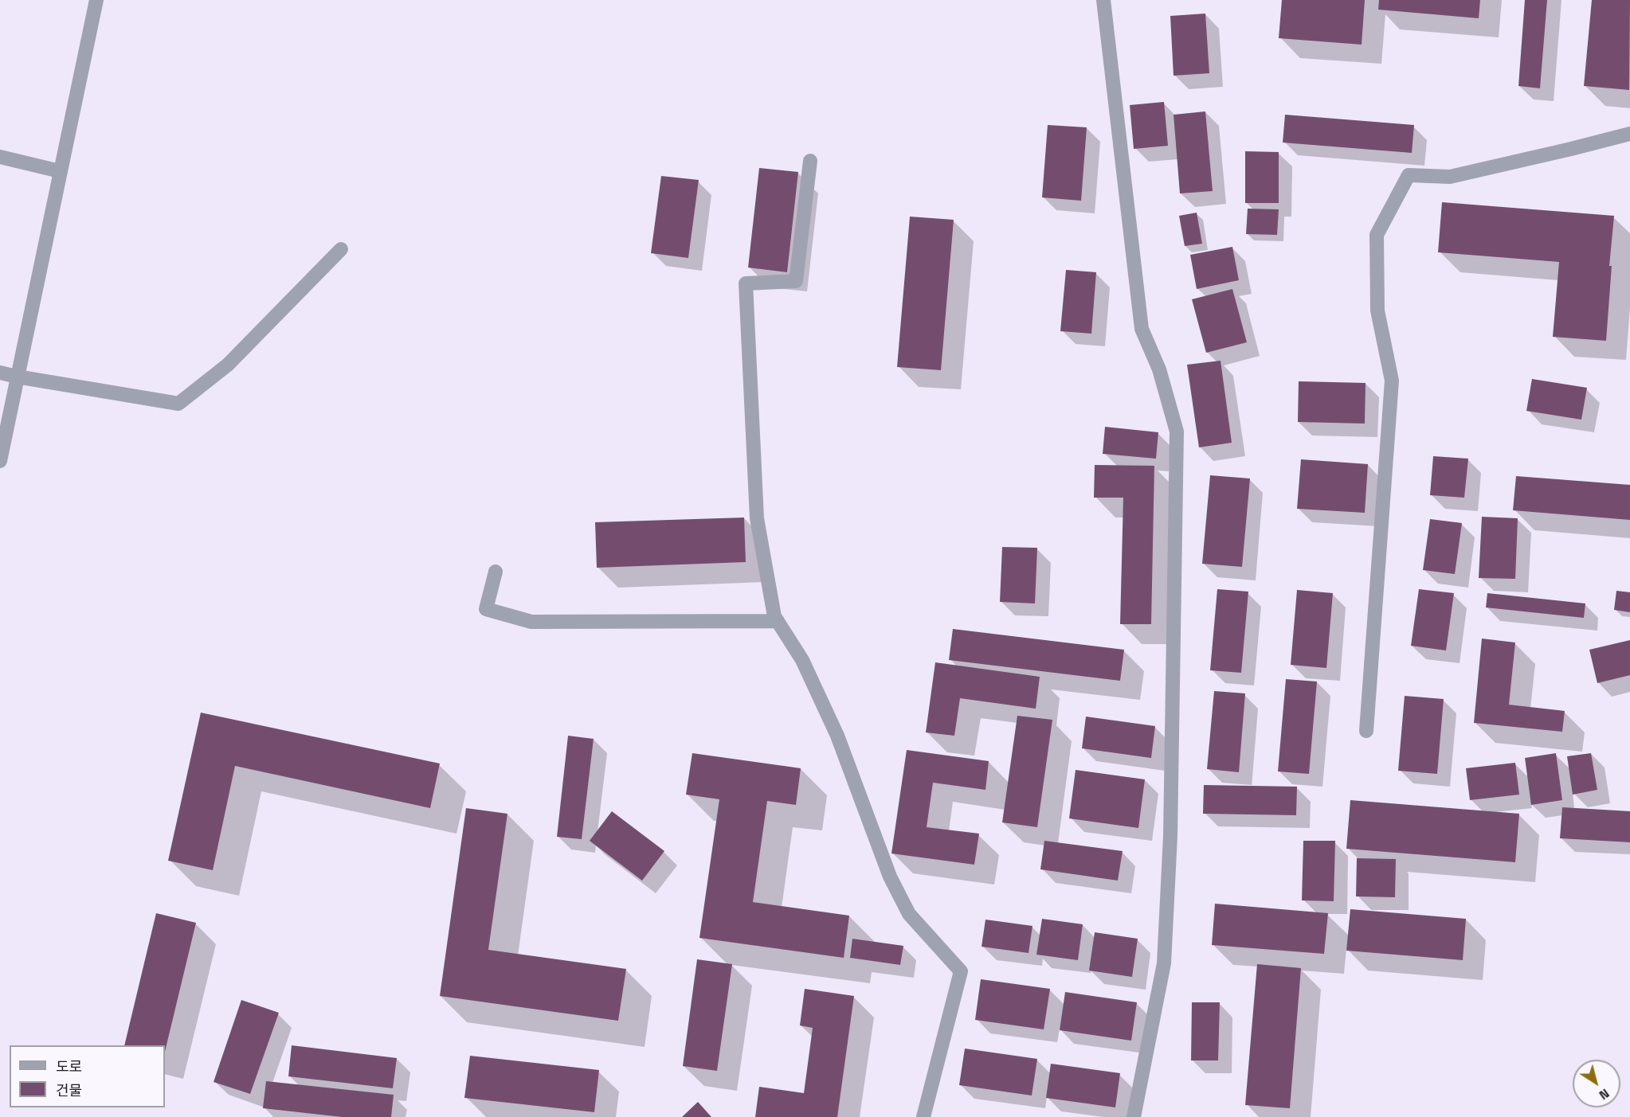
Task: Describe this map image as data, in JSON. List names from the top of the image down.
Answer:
{
  "legend": ["도로", "건물"],
  "north": "bottom right"
}
